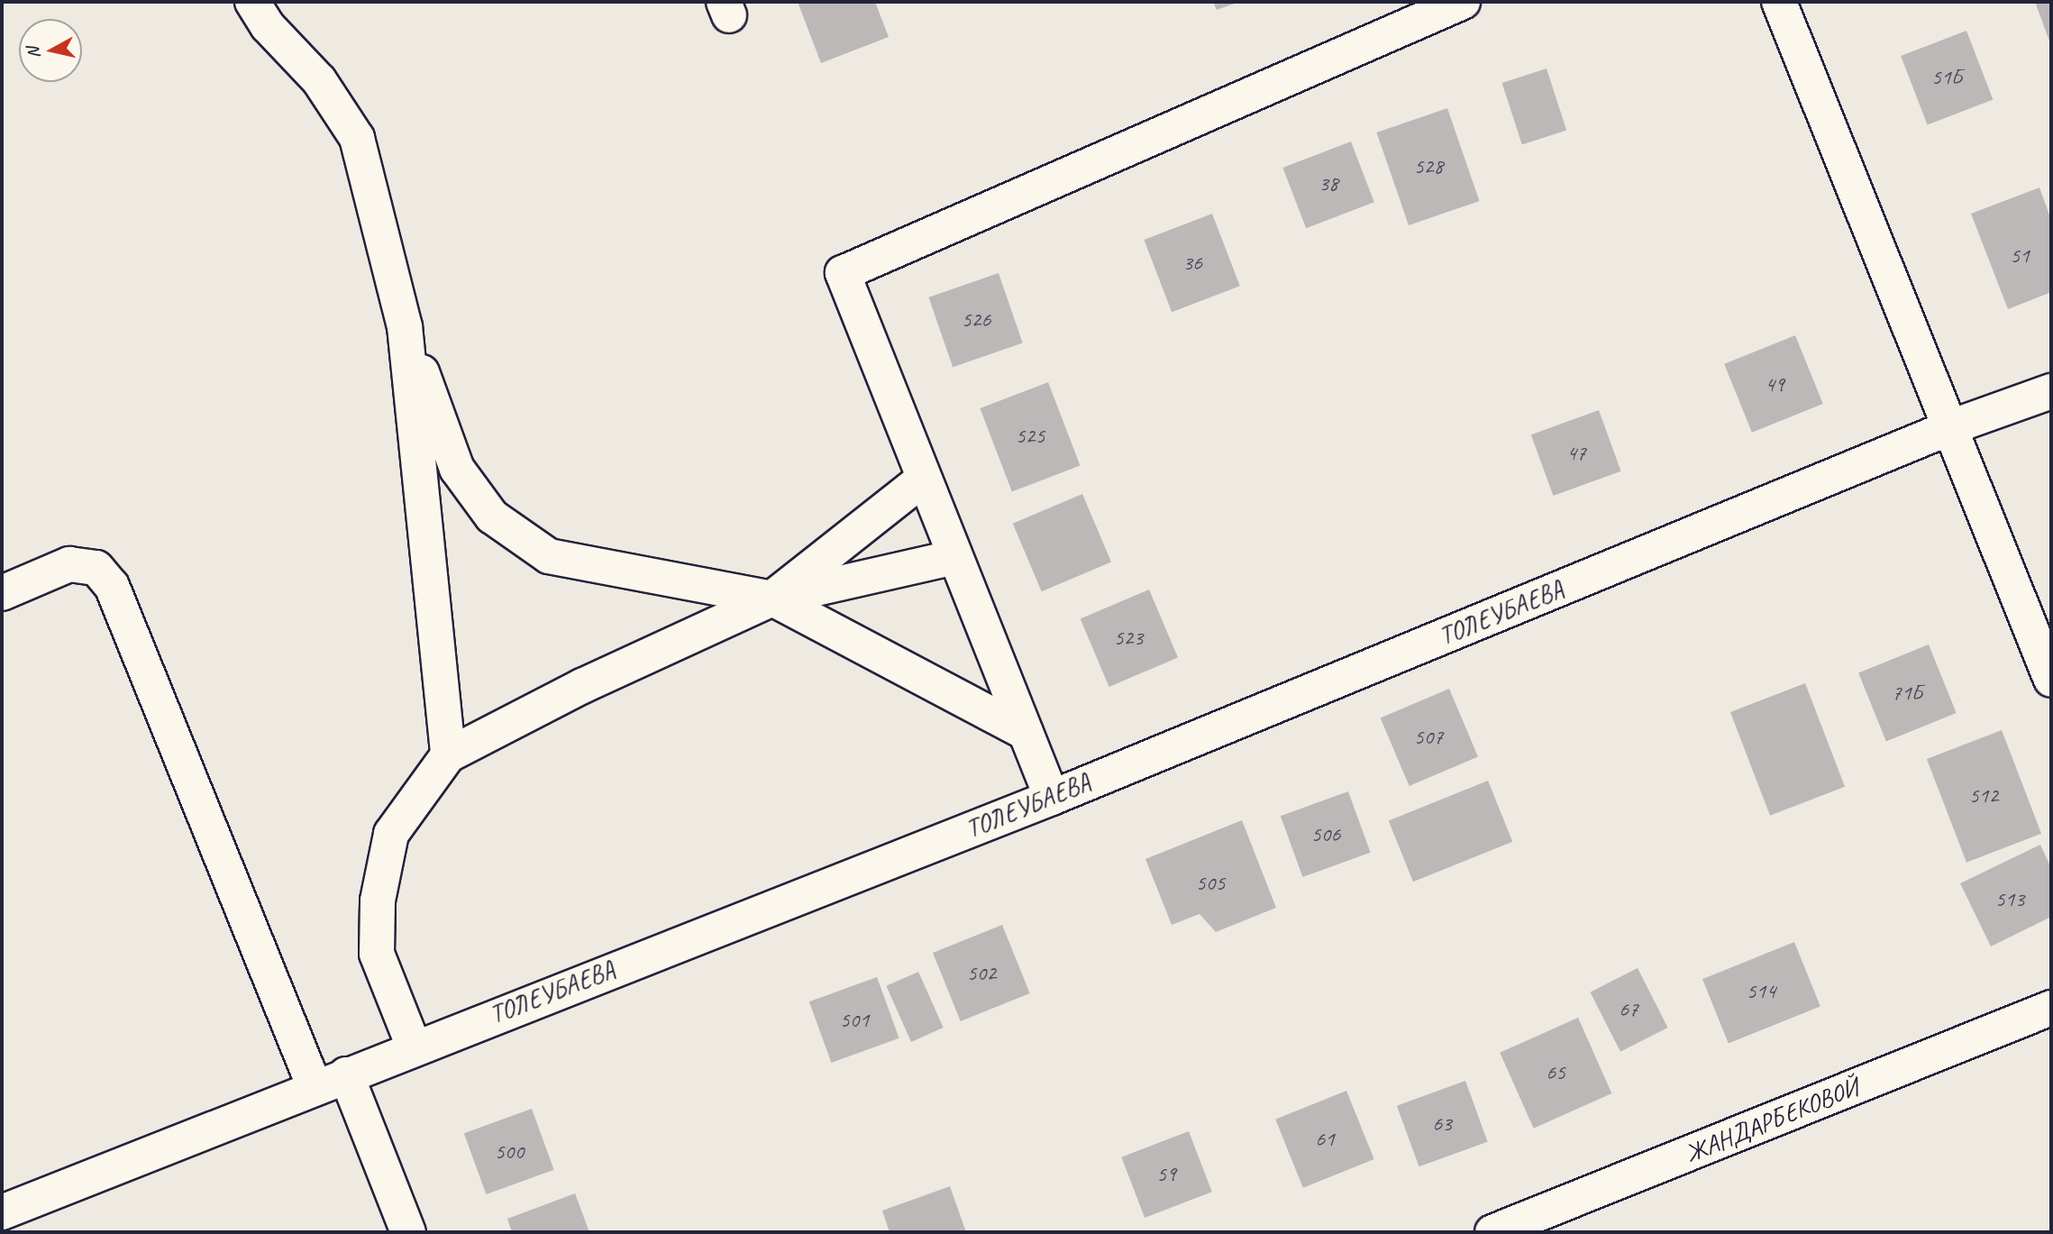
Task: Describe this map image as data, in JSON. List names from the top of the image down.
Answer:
{
  "streets": {
    "street": ["ТОЛЕУБАЕВА", "ЖАНДАРБЕКОВОЙ"]
  },
  "house_numbers": [
    "51Б",
    "528",
    "38",
    "51",
    "36",
    "526",
    "49",
    "525",
    "47",
    "523",
    "71Б",
    "507",
    "512",
    "506",
    "505",
    "513",
    "502",
    "514",
    "67",
    "501",
    "65",
    "63",
    "61",
    "500",
    "59"
  ],
  "north": "left"
}
